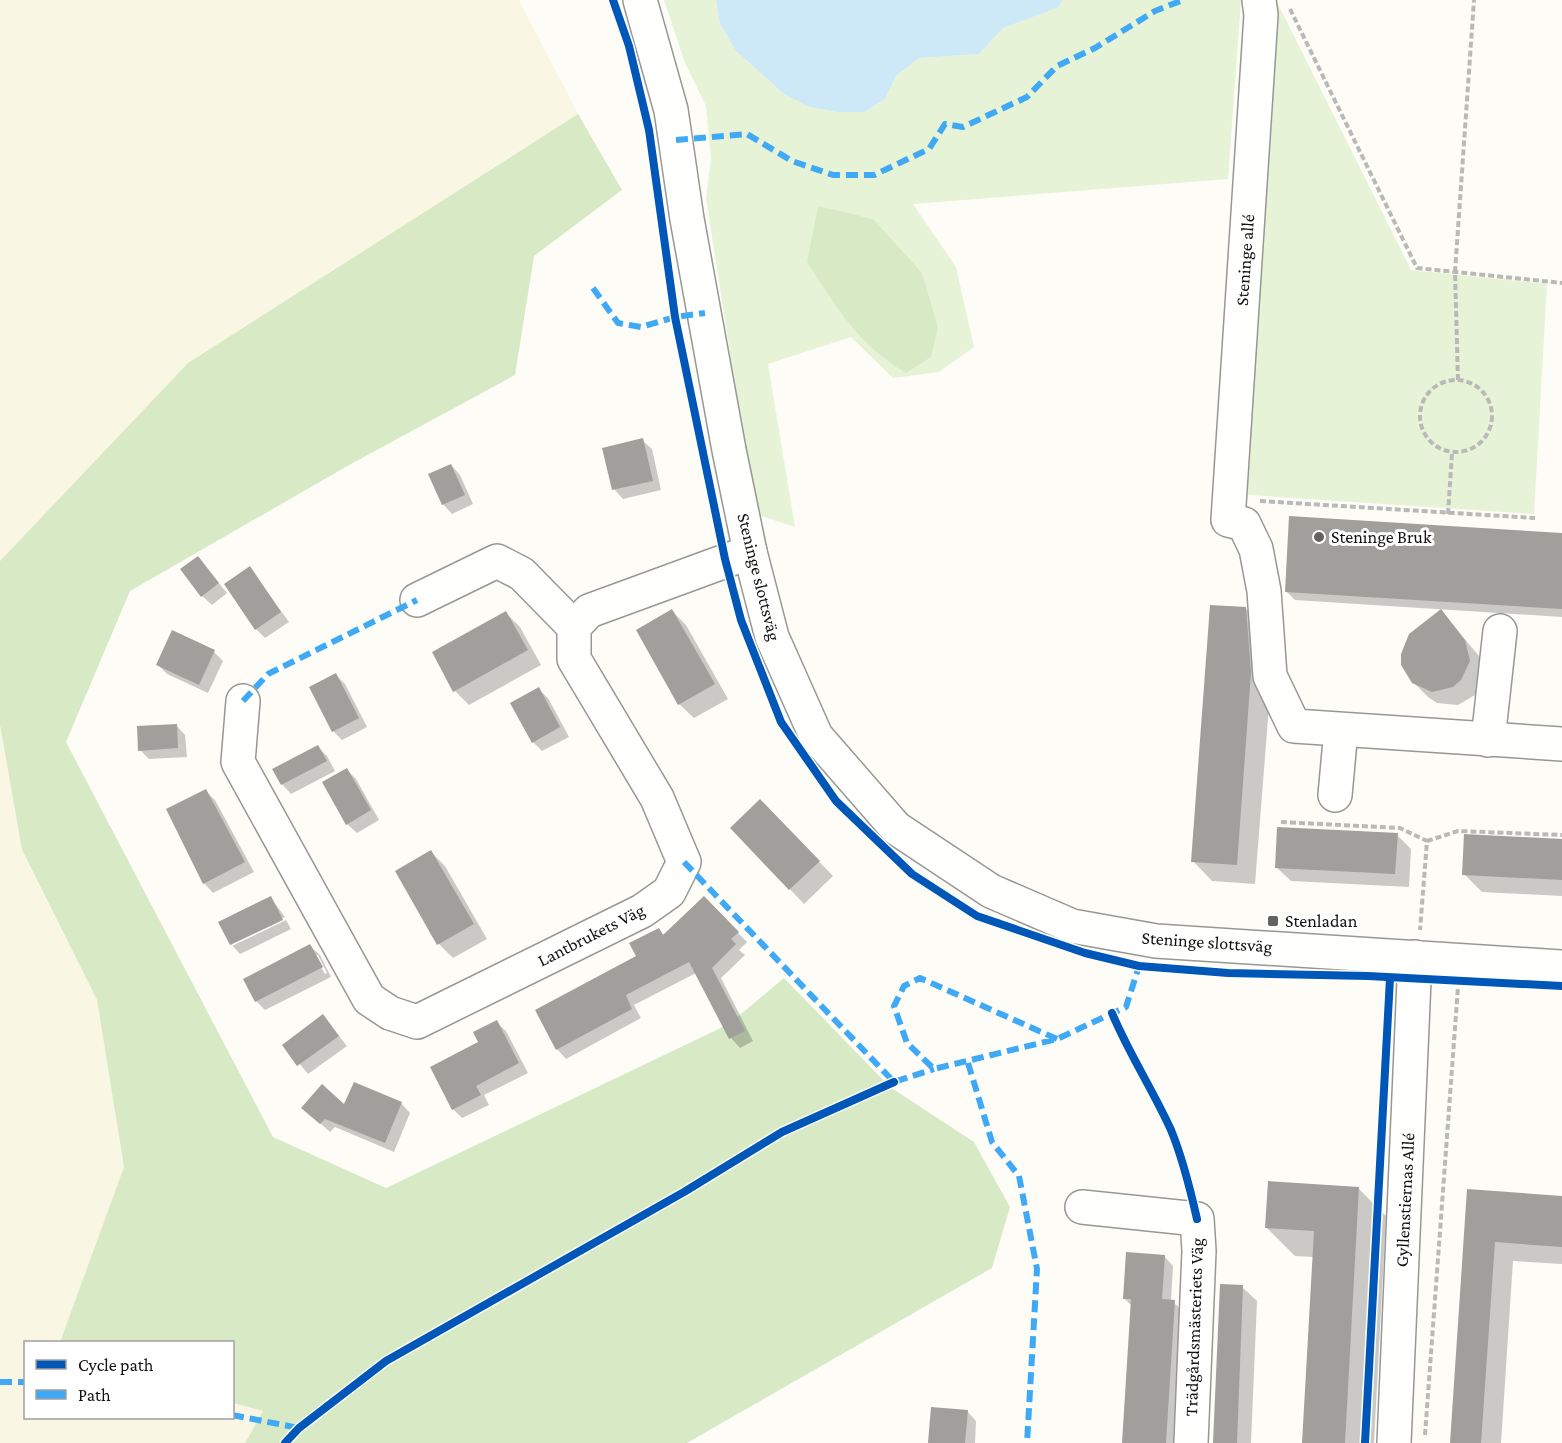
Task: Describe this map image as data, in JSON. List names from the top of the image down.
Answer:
{
  "streets": {
    "street": [
      "Steninge allé",
      "Steninge slottsväg",
      "Lantbrukets Väg",
      "Gyllenstiernas Allé",
      "Trädgårdsmästeriets Väg"
    ]
  },
  "crossings": [
    ["Steninge slottsväg", "Gyllenstiernas Allé"]
  ],
  "places": {
    "other": ["Steninge Bruk"],
    "transit": ["Stenladan"]
  },
  "legend": ["Cycle path", "Path"]
}
